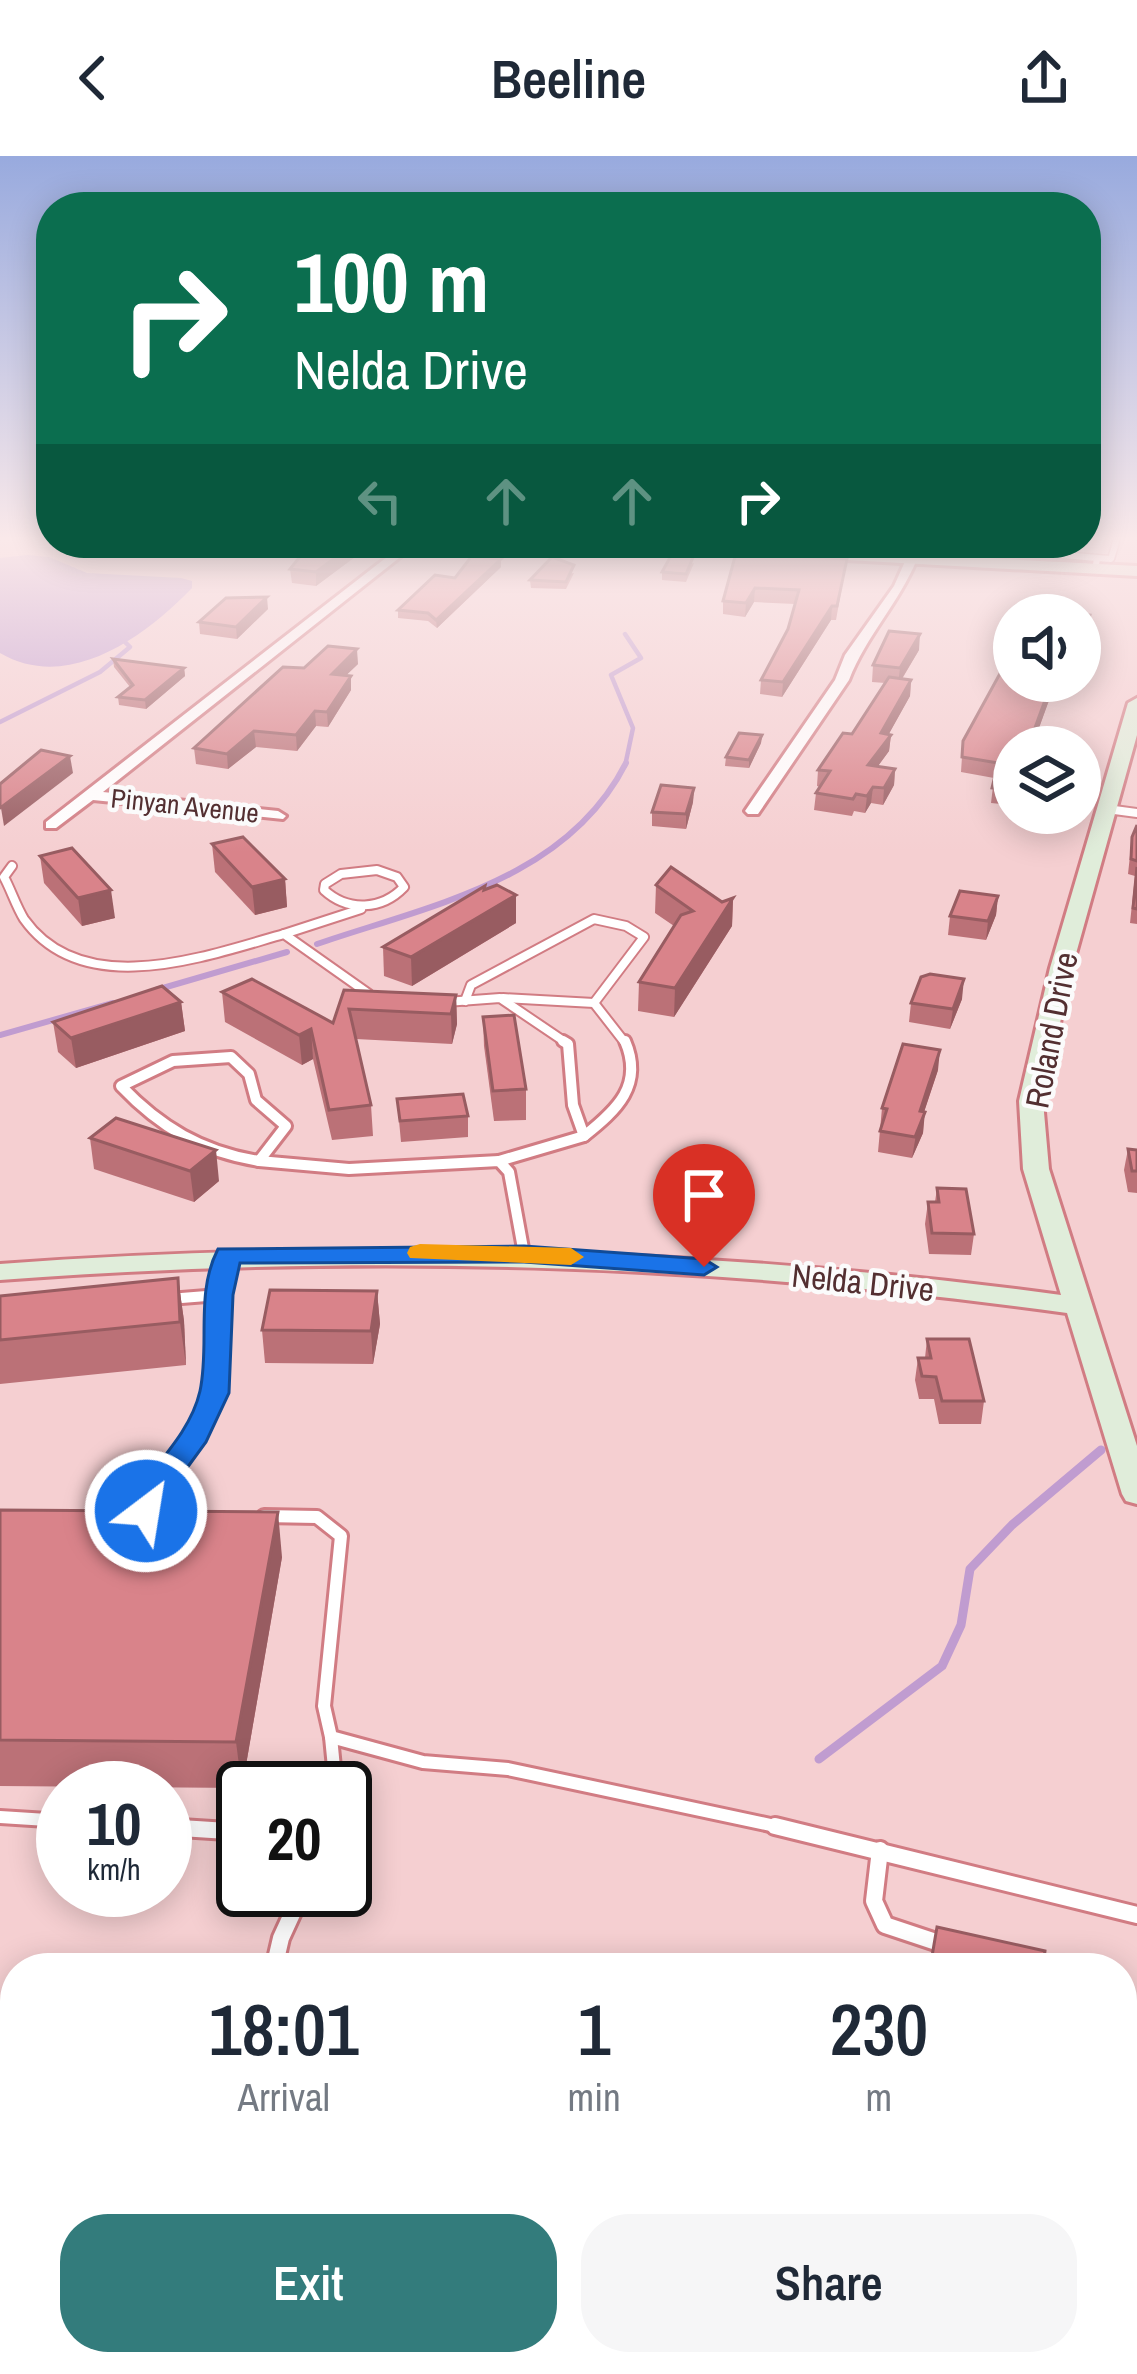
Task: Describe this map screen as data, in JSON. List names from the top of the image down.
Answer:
{
  "streets": {
    "street": ["Pinyan Avenue", "Roland Drive", "Nelda Drive"]
  },
  "crossings": [
    ["Roland Drive", "Nelda Drive"]
  ],
  "page": {
    "header": "Beeline",
    "turn": ["100 m", "Nelda Drive"],
    "speed": "10 km/h",
    "limit": "20",
    "eta": [
      "18:01",
      "Arrival",
      "1",
      "min",
      "230",
      "m"
    ],
    "buttons": ["Exit", "Share"]
  }
}
